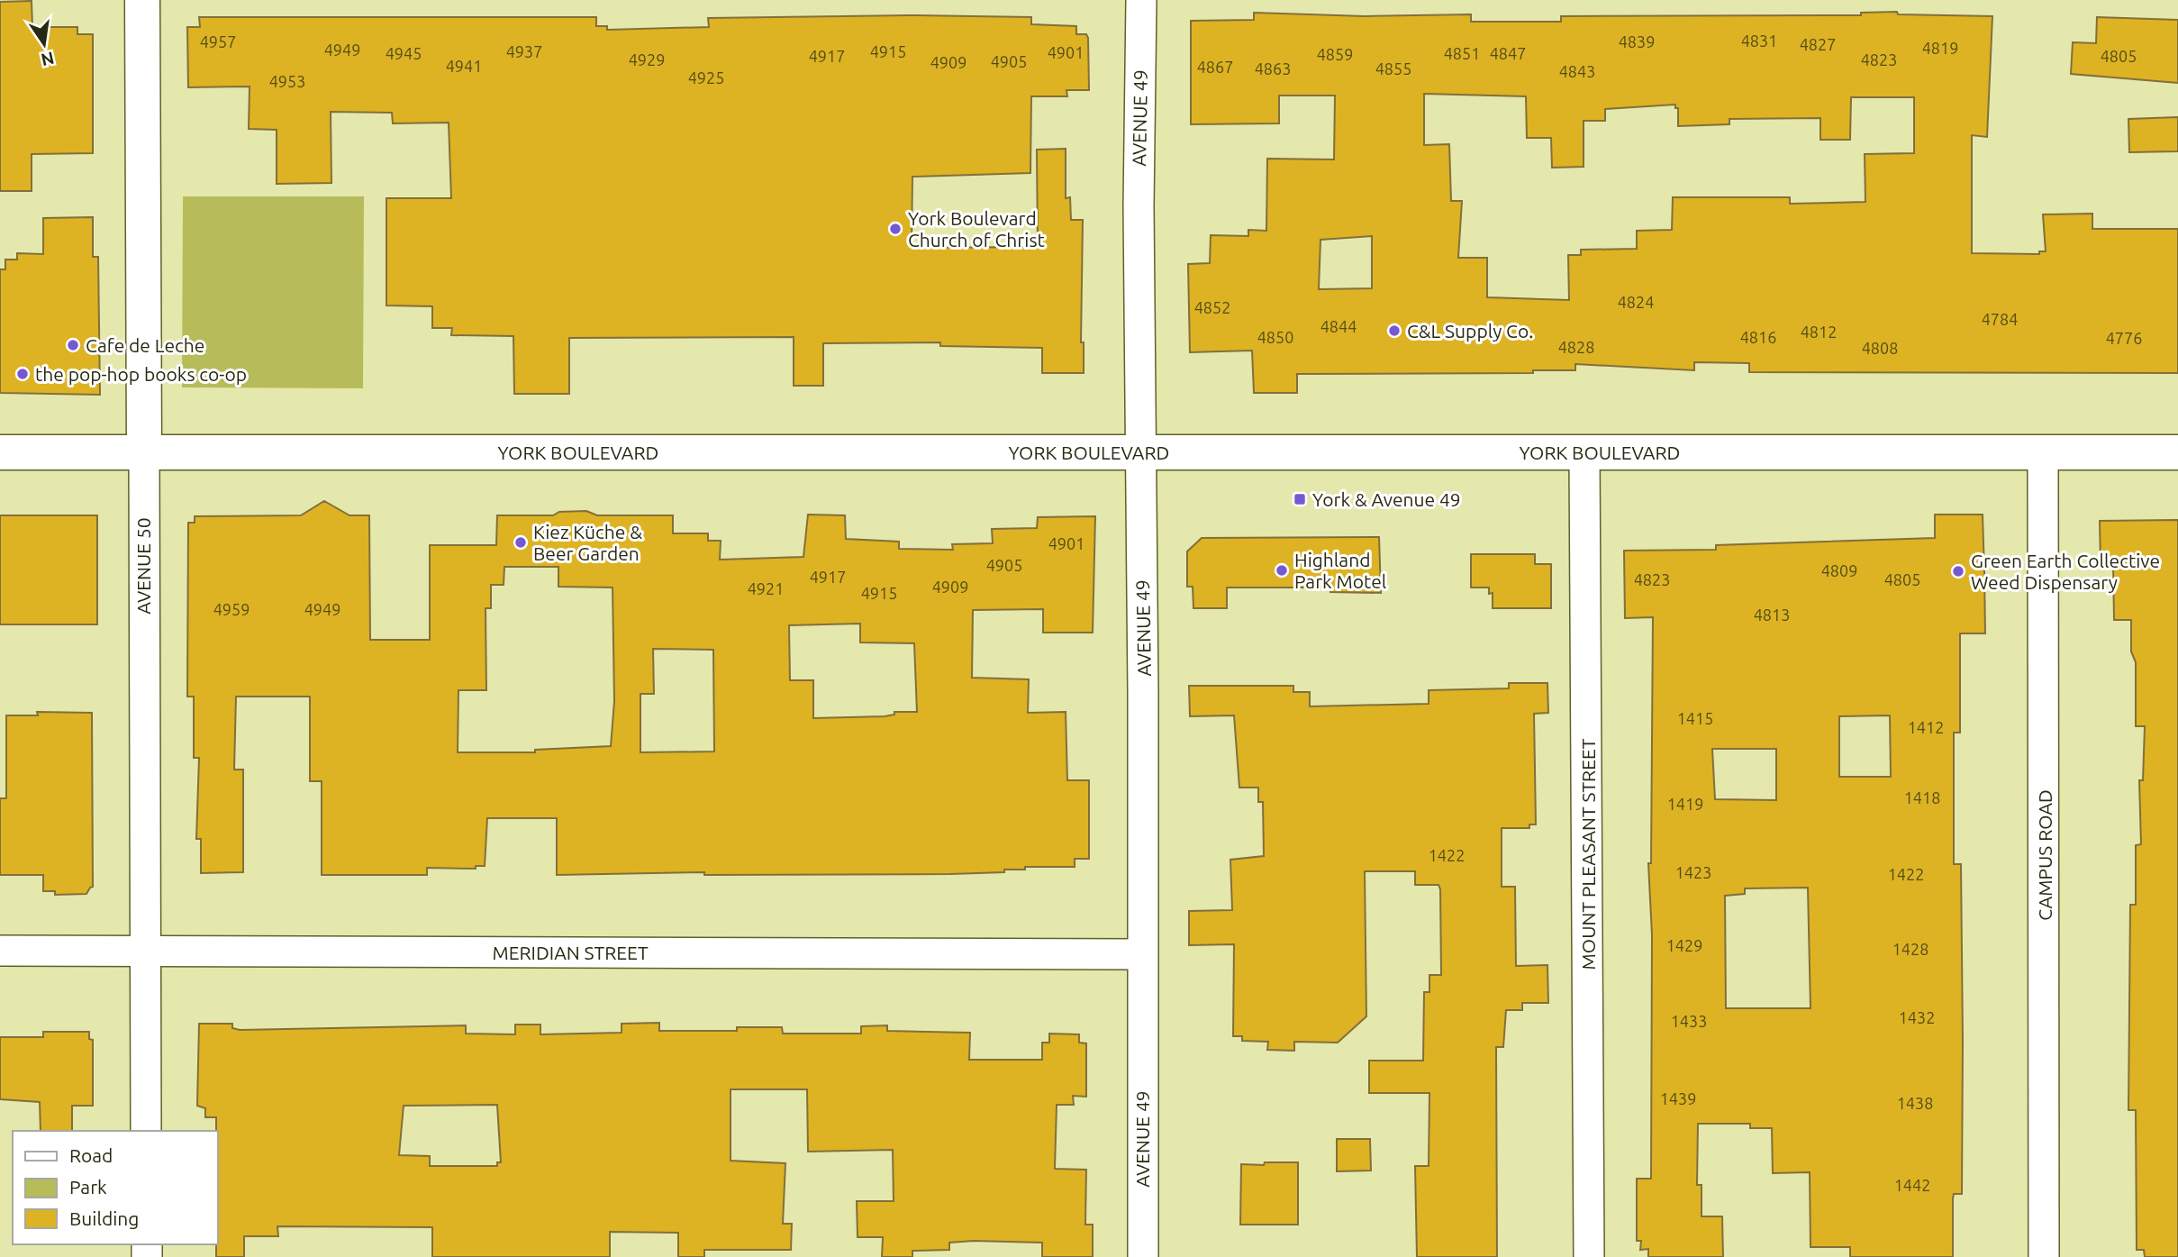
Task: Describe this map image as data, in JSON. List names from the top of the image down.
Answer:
{
  "streets": {
    "main road": ["YORK BOULEVARD", "AVENUE 50"],
    "street": [
      "AVENUE 49",
      "MOUNT PLEASANT STREET",
      "CAMPUS ROAD",
      "MERIDIAN STREET"
    ]
  },
  "crossings": [
    ["AVENUE 49", "YORK BOULEVARD"],
    ["AVENUE 49", "MERIDIAN STREET"],
    ["YORK BOULEVARD", "AVENUE 50"],
    ["YORK BOULEVARD", "MOUNT PLEASANT STREET"],
    ["YORK BOULEVARD", "CAMPUS ROAD"],
    ["AVENUE 50", "MERIDIAN STREET"]
  ],
  "places": {
    "other": [
      "York Boulevard Church of Christ",
      "C&L Supply Co.",
      "Cafe de Leche",
      "the pop-hop books co-op",
      "Kiez Küche & Beer Garden",
      "Highland Park Motel",
      "Green Earth Collective Weed Dispensary"
    ],
    "transit": ["York & Avenue 49"]
  },
  "house_numbers": [
    "4831",
    "4957",
    "4839",
    "4827",
    "4819",
    "4949",
    "4937",
    "4915",
    "4901",
    "4945",
    "4851",
    "4847",
    "4859",
    "4917",
    "4805",
    "4929",
    "4823",
    "4905",
    "4909",
    "4941",
    "4867",
    "4863",
    "4855",
    "4843",
    "4925",
    "4953",
    "4824",
    "4852",
    "4784",
    "4844",
    "4812",
    "4850",
    "4816",
    "4776",
    "4828",
    "4808",
    "4901",
    "4905",
    "4809",
    "4917",
    "4823",
    "4805",
    "4909",
    "4921",
    "4915",
    "4959",
    "4949",
    "4813",
    "1415",
    "1412",
    "1418",
    "1419",
    "1422",
    "1423",
    "1422",
    "1429",
    "1428",
    "1432",
    "1433",
    "1439",
    "1438",
    "1442"
  ],
  "legend": ["Road", "Park", "Building"],
  "north": "bottom"
}
